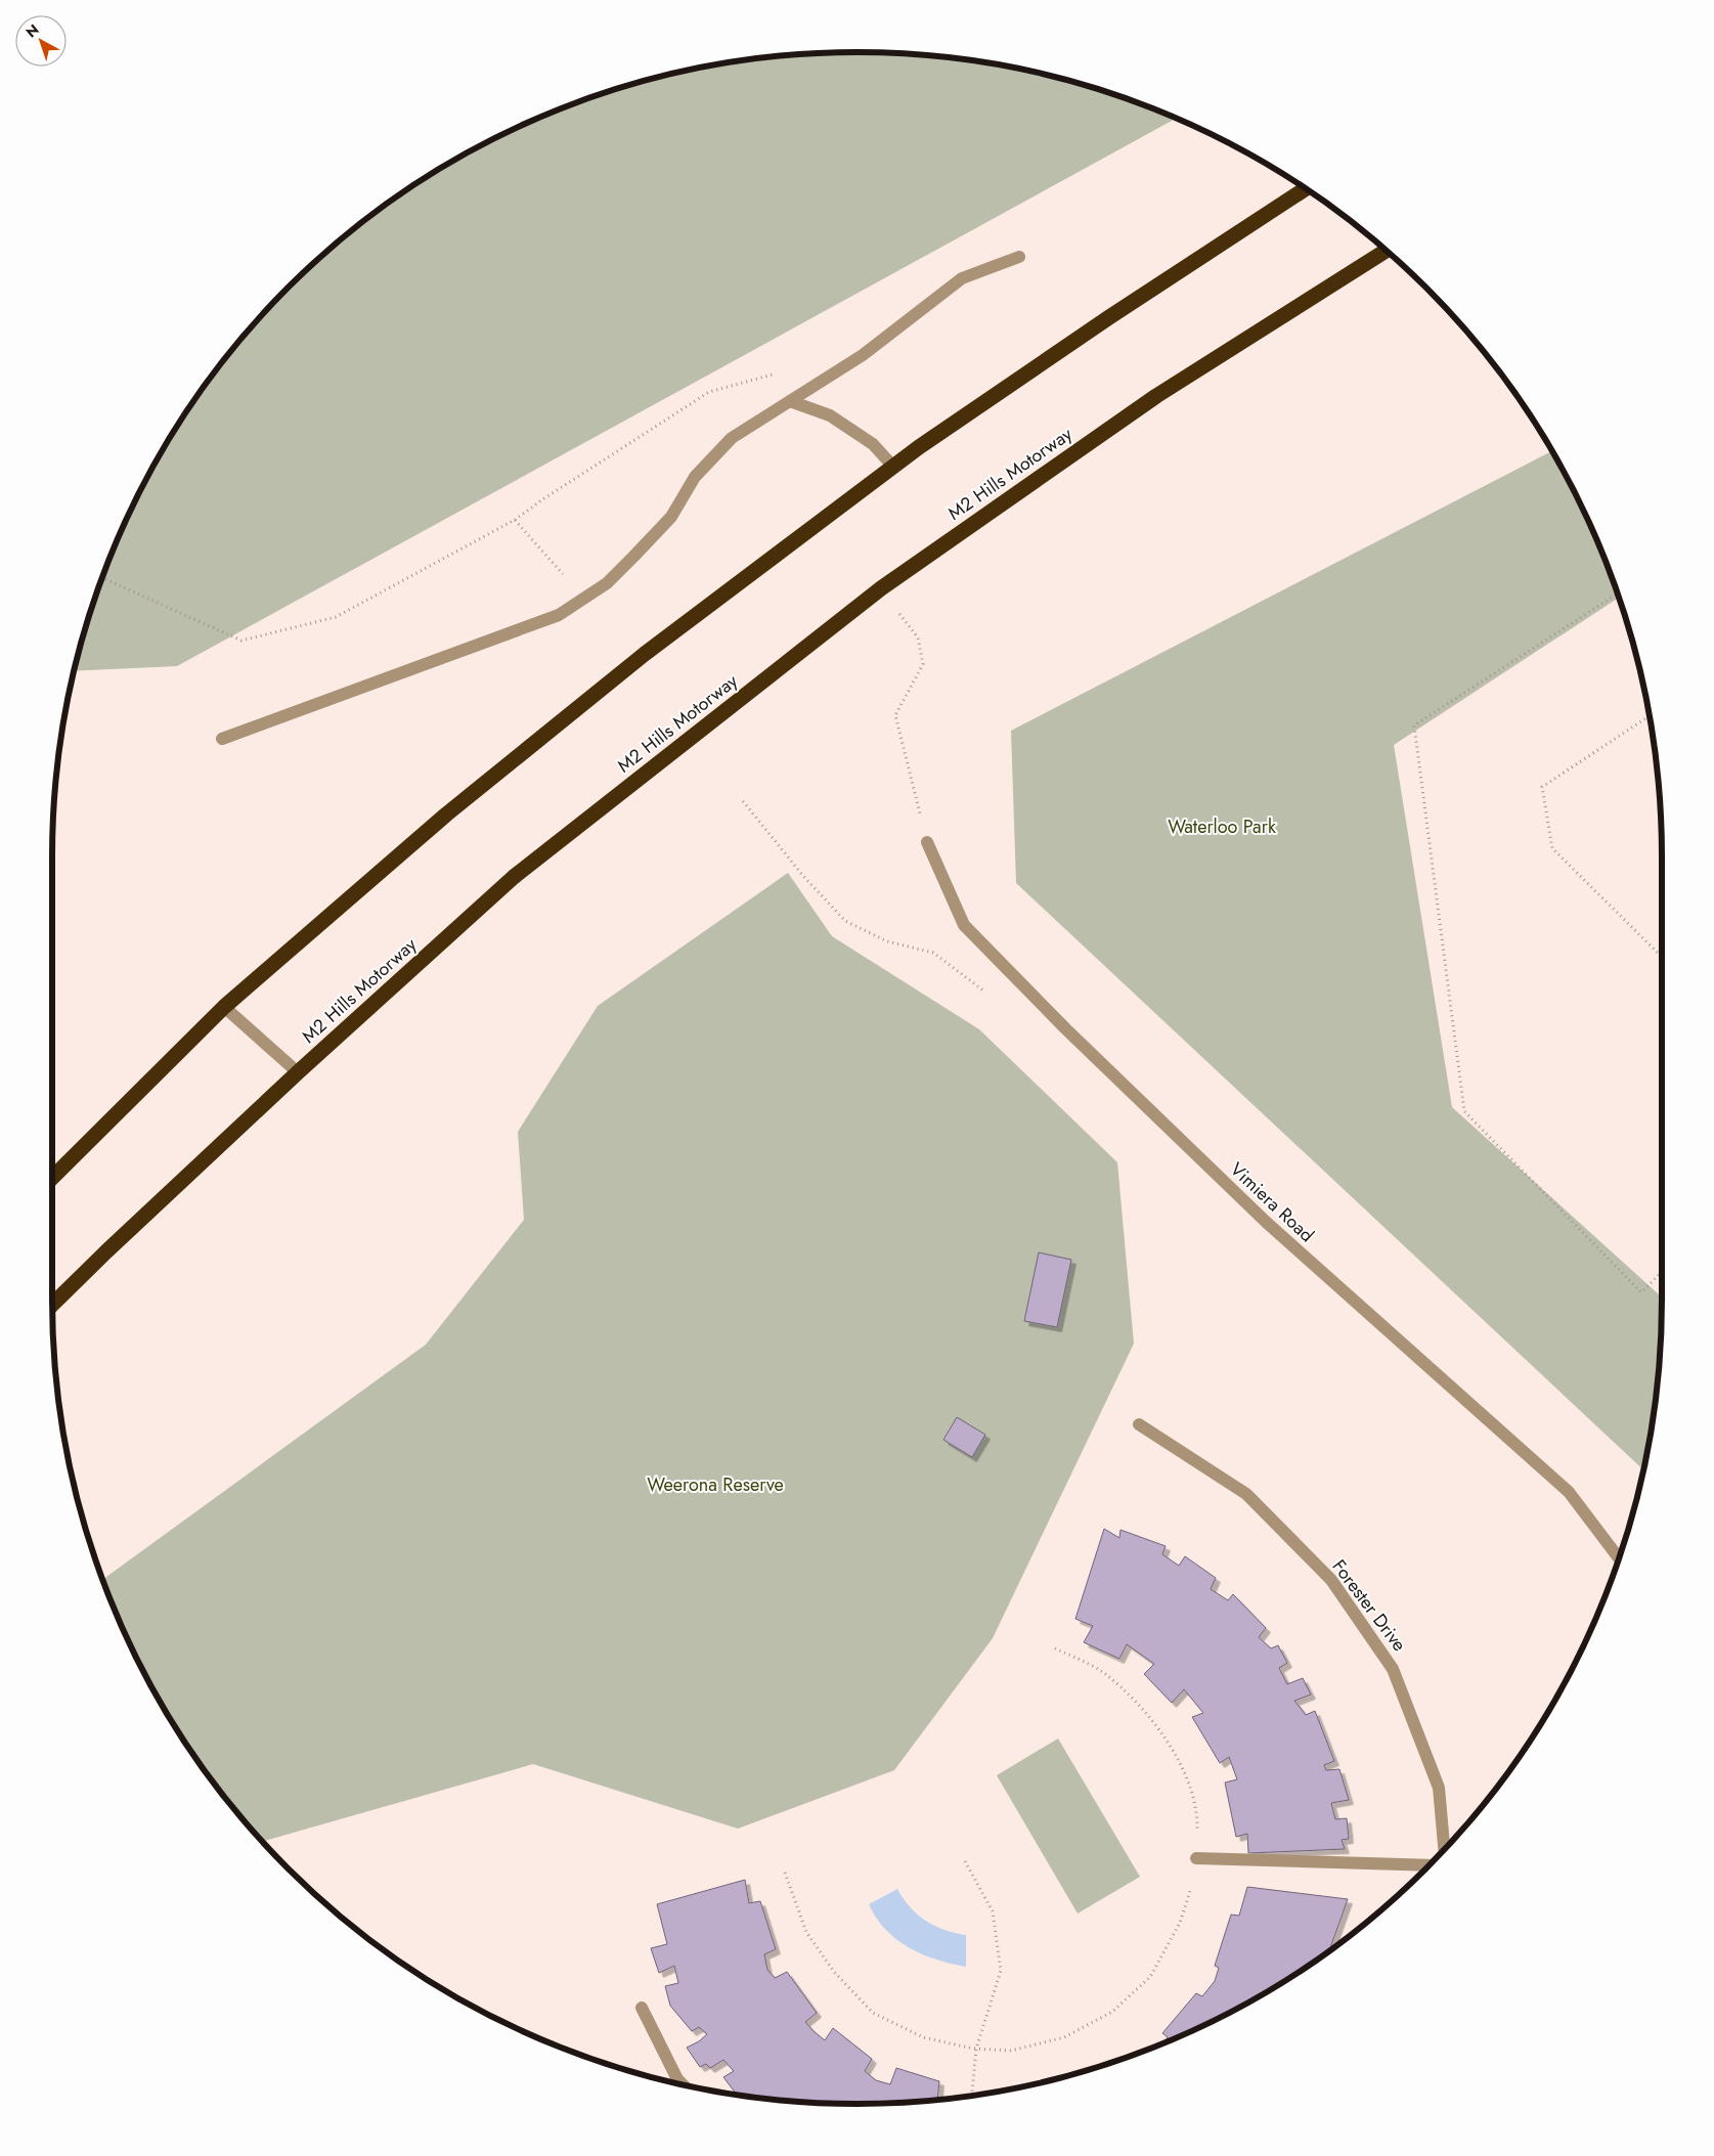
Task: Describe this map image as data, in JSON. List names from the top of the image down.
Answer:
{
  "streets": {
    "highway": ["M2 Hills Motorway"],
    "street": ["Vimiera Road", "Forester Drive"]
  },
  "parks": ["Waterloo Park", "Weerona Reserve"],
  "north": "top left"
}
